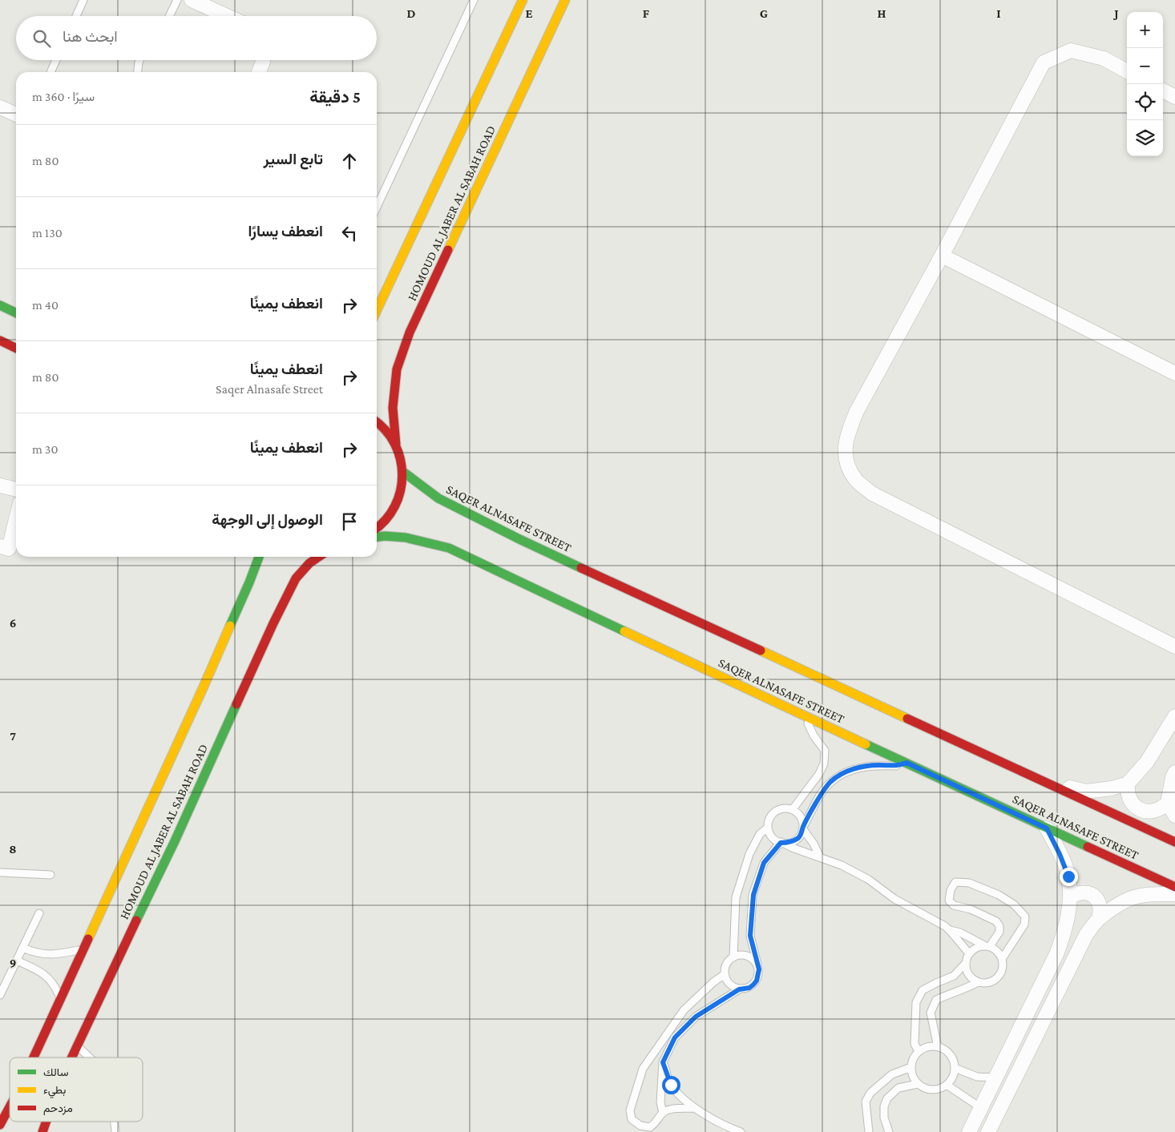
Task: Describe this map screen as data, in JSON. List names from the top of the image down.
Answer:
{
  "streets": {
    "main road": ["HOMOUD AL JABER AL SABAH ROAD", "SAQER ALNASAFE STREET"]
  },
  "legend": ["سالك", "بطيء", "مزدحم"],
  "page": {
    "map_buttons": ["+", "−"],
    "search": "ابحث هنا",
    "heading": ["5 دقيقة", "سيرًا · 360 m"],
    "list": [
      ["تابع السير", "80 m"],
      ["انعطف يسارًا", "130 m"],
      ["انعطف يمينًا", "40 m"],
      ["انعطف يمينًا", "Saqer Alnasafe Street", "80 m"],
      ["انعطف يمينًا", "30 m"],
      "الوصول إلى الوجهة"
    ]
  },
  "grid": {
    "columns": [
      "D",
      "E",
      "F",
      "G",
      "H",
      "I",
      "J"
    ],
    "rows": [
      "6",
      "7",
      "8",
      "9"
    ]
  }
}
